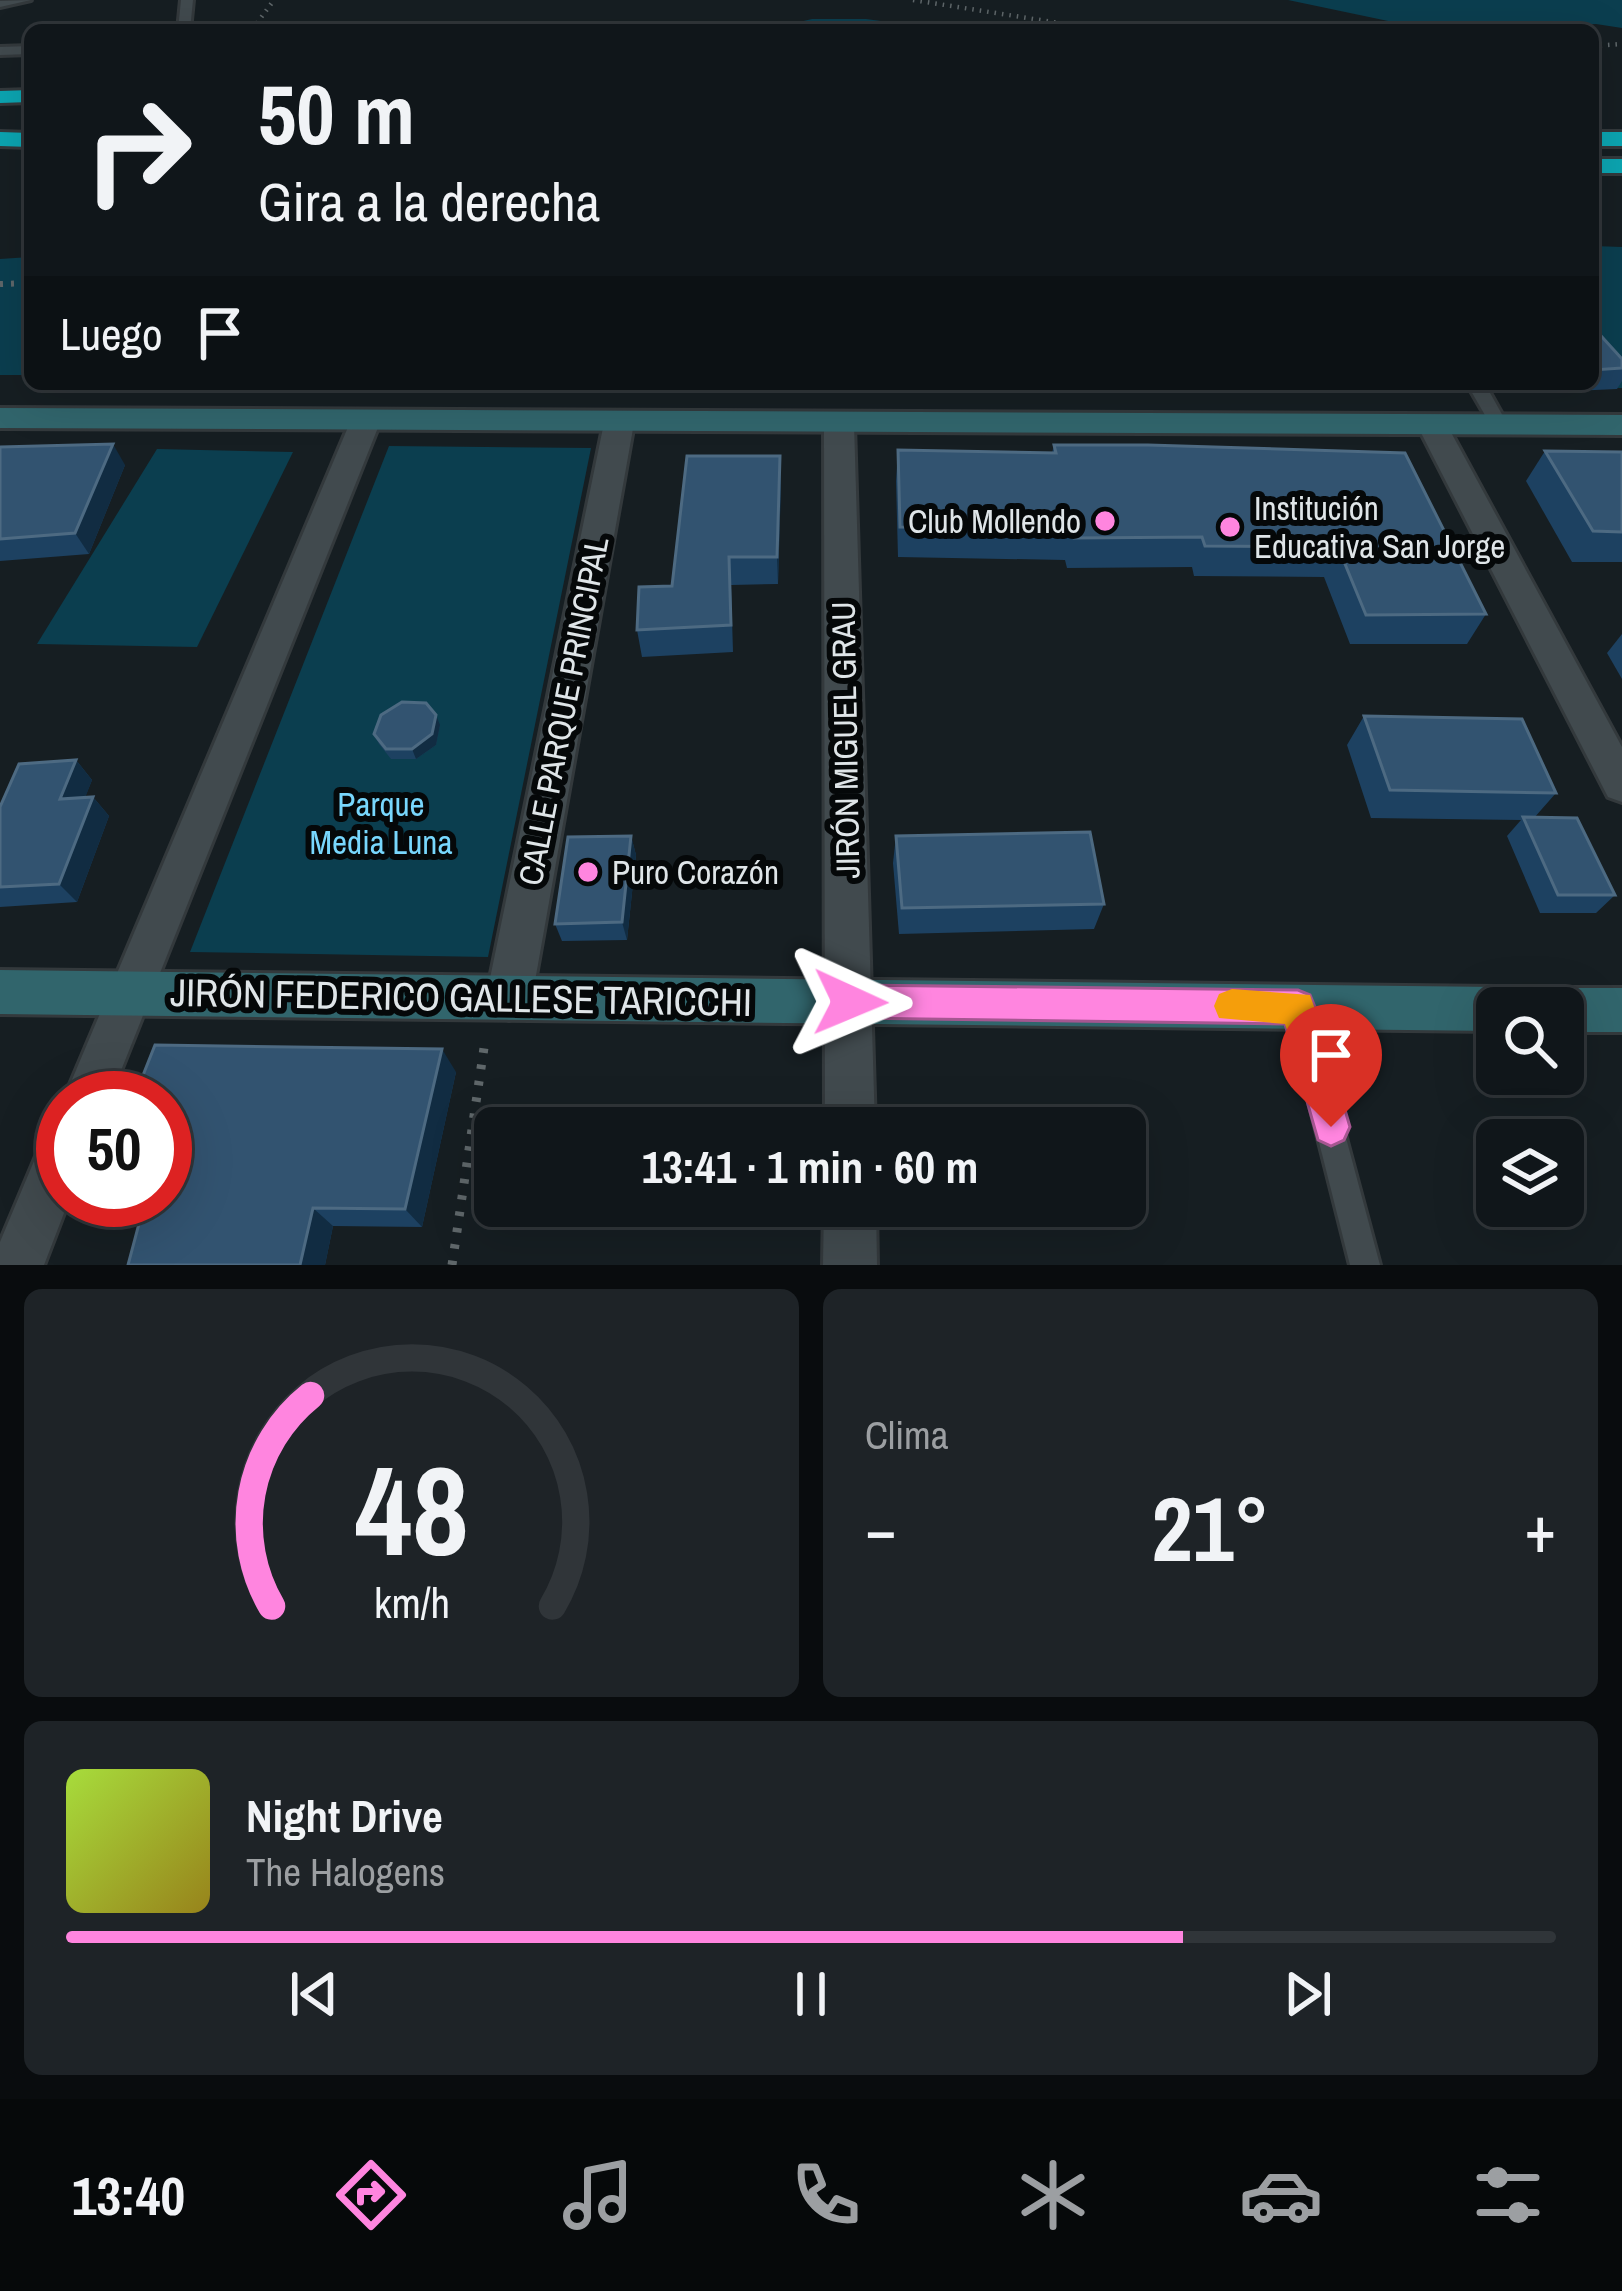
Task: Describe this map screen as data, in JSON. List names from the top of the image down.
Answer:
{
  "streets": {
    "main road": ["JIRÓN FEDERICO GALLESE TARICCHI"],
    "street": ["CALLE PARQUE PRINCIPAL", "JIRÓN MIGUEL GRAU"]
  },
  "crossings": [
    ["CALLE PARQUE PRINCIPAL", "JIRÓN FEDERICO GALLESE TARICCHI"],
    ["JIRÓN MIGUEL GRAU", "JIRÓN FEDERICO GALLESE TARICCHI"]
  ],
  "parks": ["Parque Media Luna"],
  "places": ["Club Mollendo", "Institución Educativa San Jorge", "Puro Corazón"],
  "page": {
    "turn": ["50 m", "Gira a la derecha"],
    "then": "Luego",
    "limit": "50",
    "trip": "13:41 · 1 min · 60 m",
    "tile": "Clima",
    "heat": ["−", "21°", "+"],
    "song": ["Night Drive", "The Halogens"],
    "tabs": "13:40",
    "gauge": ["48", "km/h"]
  }
}
